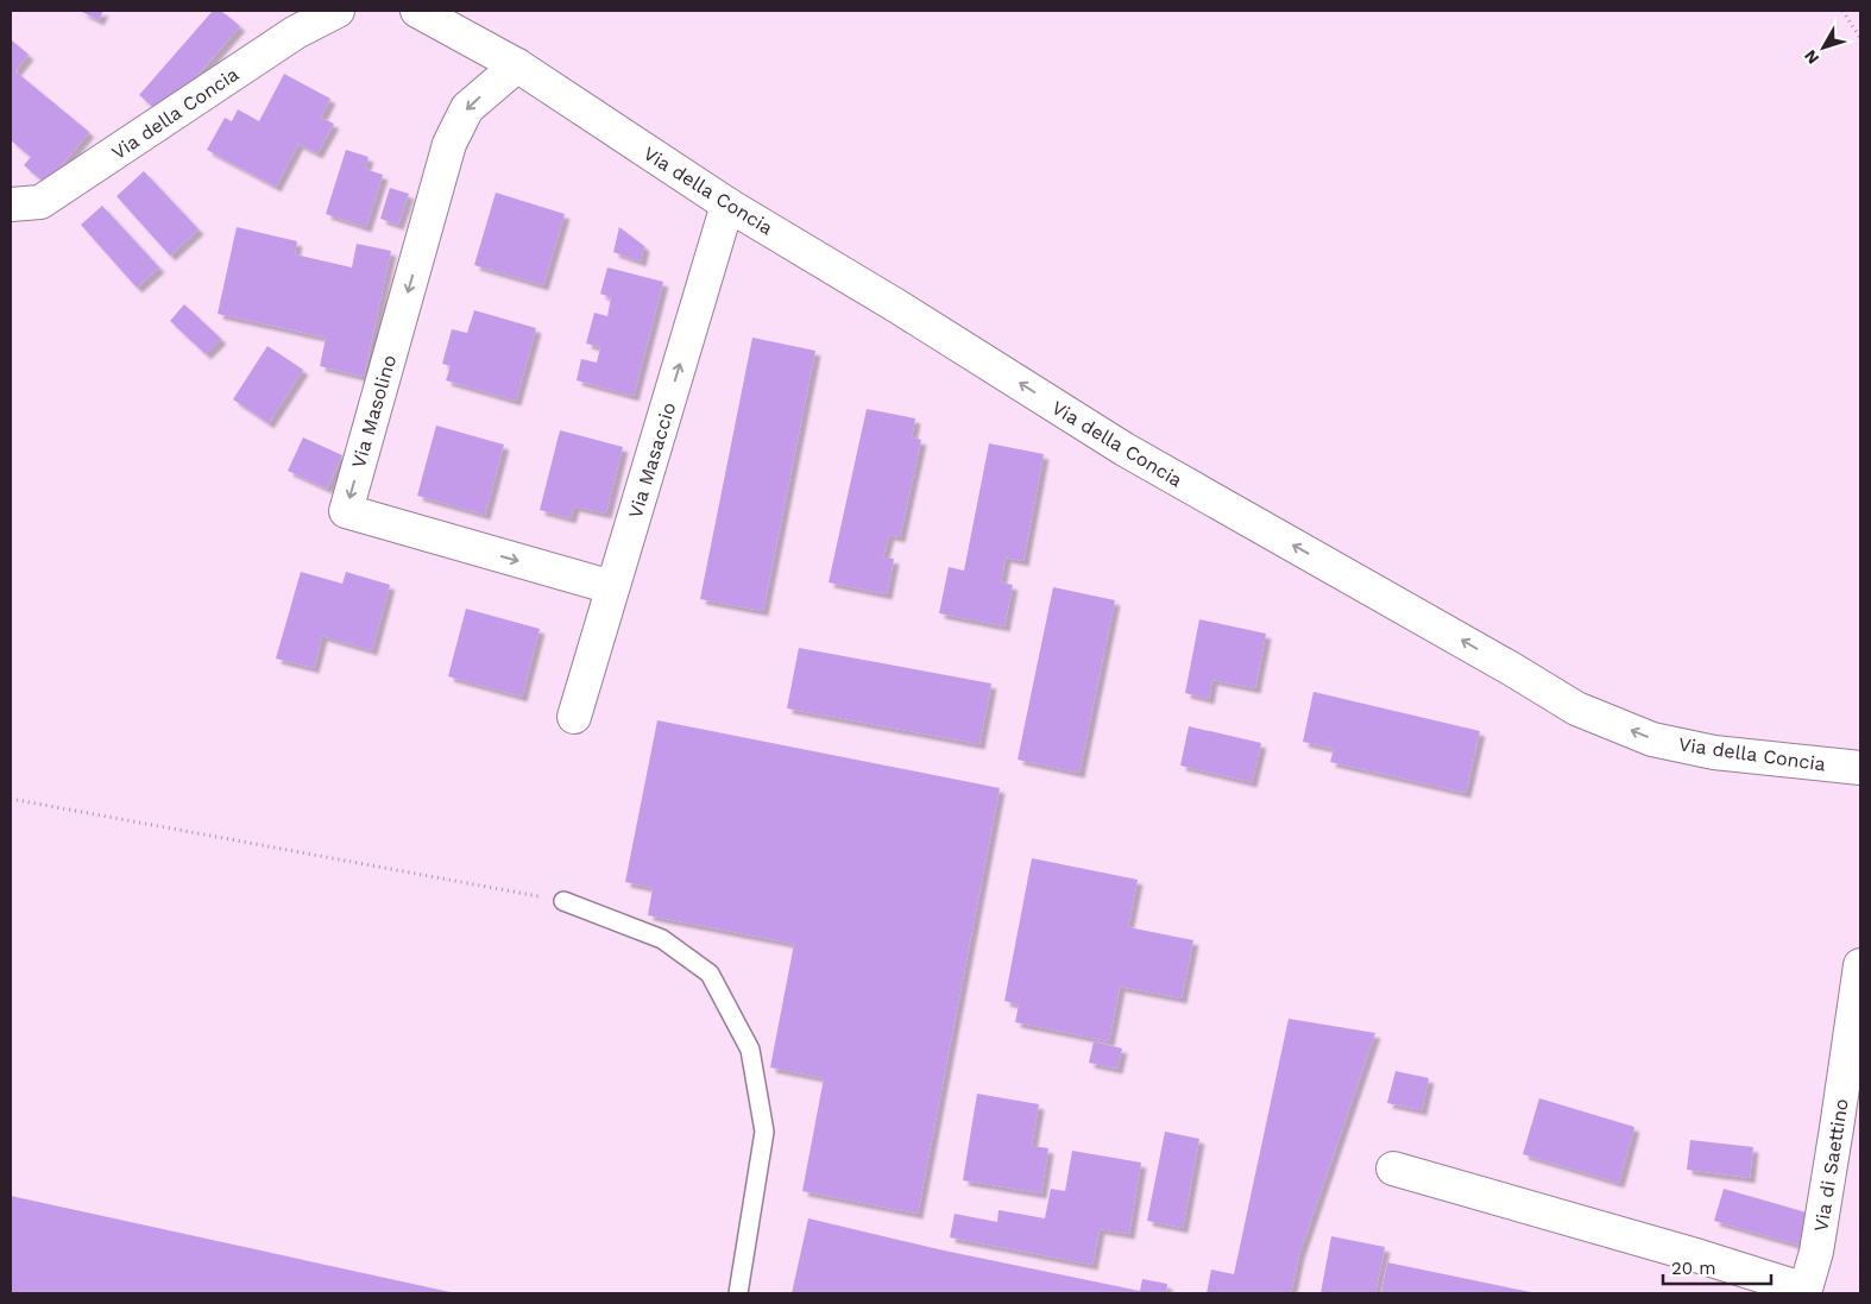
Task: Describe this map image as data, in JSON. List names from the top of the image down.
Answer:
{
  "streets": {
    "street": [
      "Via della Concia",
      "Via Masolino",
      "Via Masaccio",
      "Via di Saettino"
    ]
  },
  "crossings": [
    ["Via della Concia", "Via Masolino"],
    ["Via della Concia", "Via Masaccio"],
    ["Via Masolino", "Via Masaccio"]
  ],
  "one_way": ["Via della Concia", "Via Masaccio"],
  "scale_bar": "20 m",
  "north": "bottom left"
}
